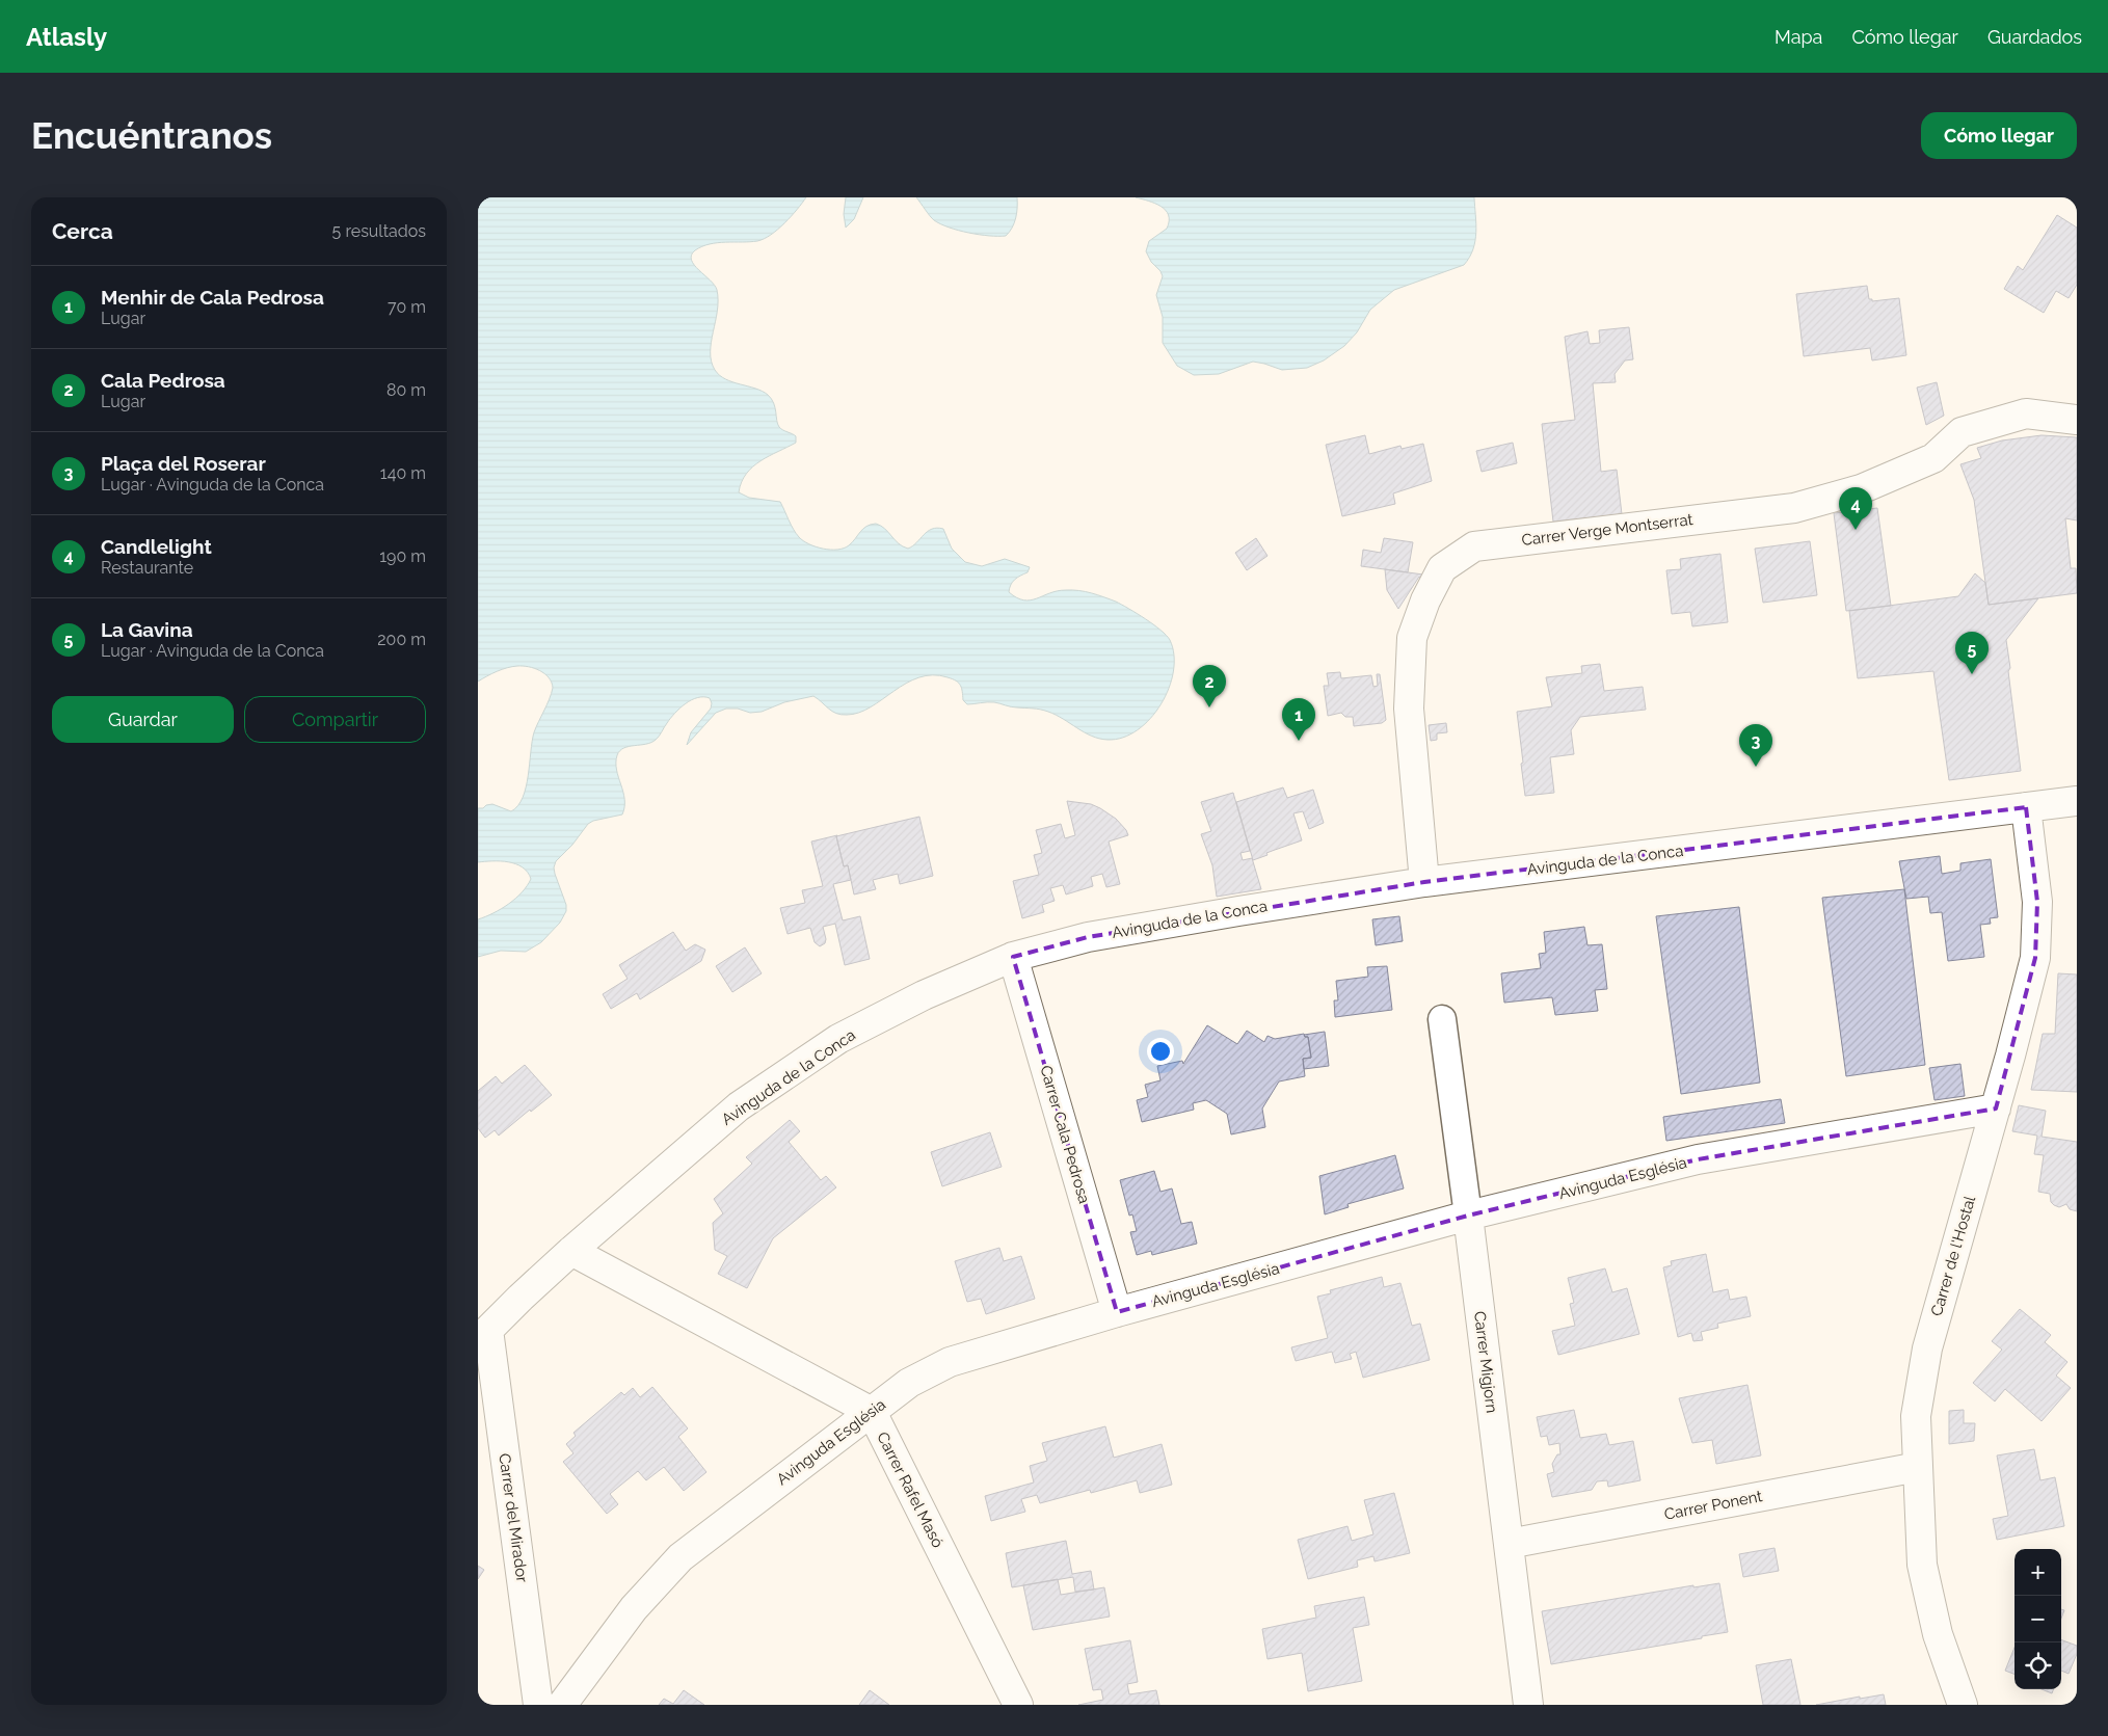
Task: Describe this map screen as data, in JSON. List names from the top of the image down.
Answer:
{
  "streets": {
    "street": [
      "Carrer Verge Montserrat",
      "Avinguda de la Conca",
      "Carrer Cala Pedrosa",
      "Avinguda Església",
      "Carrer de l'Hostal",
      "Carrer Migjorn",
      "Carrer Rafel Masó",
      "Carrer Ponent",
      "Carrer del Mirador"
    ]
  },
  "crossings": [
    ["Carrer Verge Montserrat", "Avinguda de la Conca"],
    ["Avinguda de la Conca", "Carrer Cala Pedrosa"],
    ["Avinguda de la Conca", "Carrer de l'Hostal"],
    ["Avinguda de la Conca", "Carrer Rafel Masó"],
    ["Avinguda de la Conca", "Carrer del Mirador"],
    ["Carrer Cala Pedrosa", "Avinguda Església"],
    ["Avinguda Església", "Carrer de l'Hostal"],
    ["Avinguda Església", "Carrer Migjorn"],
    ["Avinguda Església", "Carrer Rafel Masó"],
    ["Carrer de l'Hostal", "Carrer Ponent"],
    ["Carrer Migjorn", "Carrer Ponent"]
  ],
  "page": {
    "header": "Atlasly",
    "nav": ["Mapa", "Cómo llegar", "Guardados"],
    "buttons": [
      "Cómo llegar",
      ["Guardar", "Compartir"]
    ],
    "title": "Encuéntranos",
    "heading": ["Cerca", "5 resultados"],
    "list": [
      {
        "mark": "1",
        "name": "Menhir de Cala Pedrosa",
        "note": "Lugar",
        "value": "70 m"
      },
      {
        "mark": "2",
        "name": "Cala Pedrosa",
        "note": "Lugar",
        "value": "80 m"
      },
      {
        "mark": "3",
        "name": "Plaça del Roserar",
        "note": "Lugar · Avinguda de la Conca",
        "value": "140 m"
      },
      {
        "mark": "4",
        "name": "Candlelight",
        "note": "Restaurante",
        "value": "190 m"
      },
      {
        "mark": "5",
        "name": "La Gavina",
        "note": "Lugar · Avinguda de la Conca",
        "value": "200 m"
      }
    ],
    "pins": [
      "4",
      "5",
      "2",
      "1",
      "3"
    ],
    "map_buttons": ["+", "−"]
  }
}
